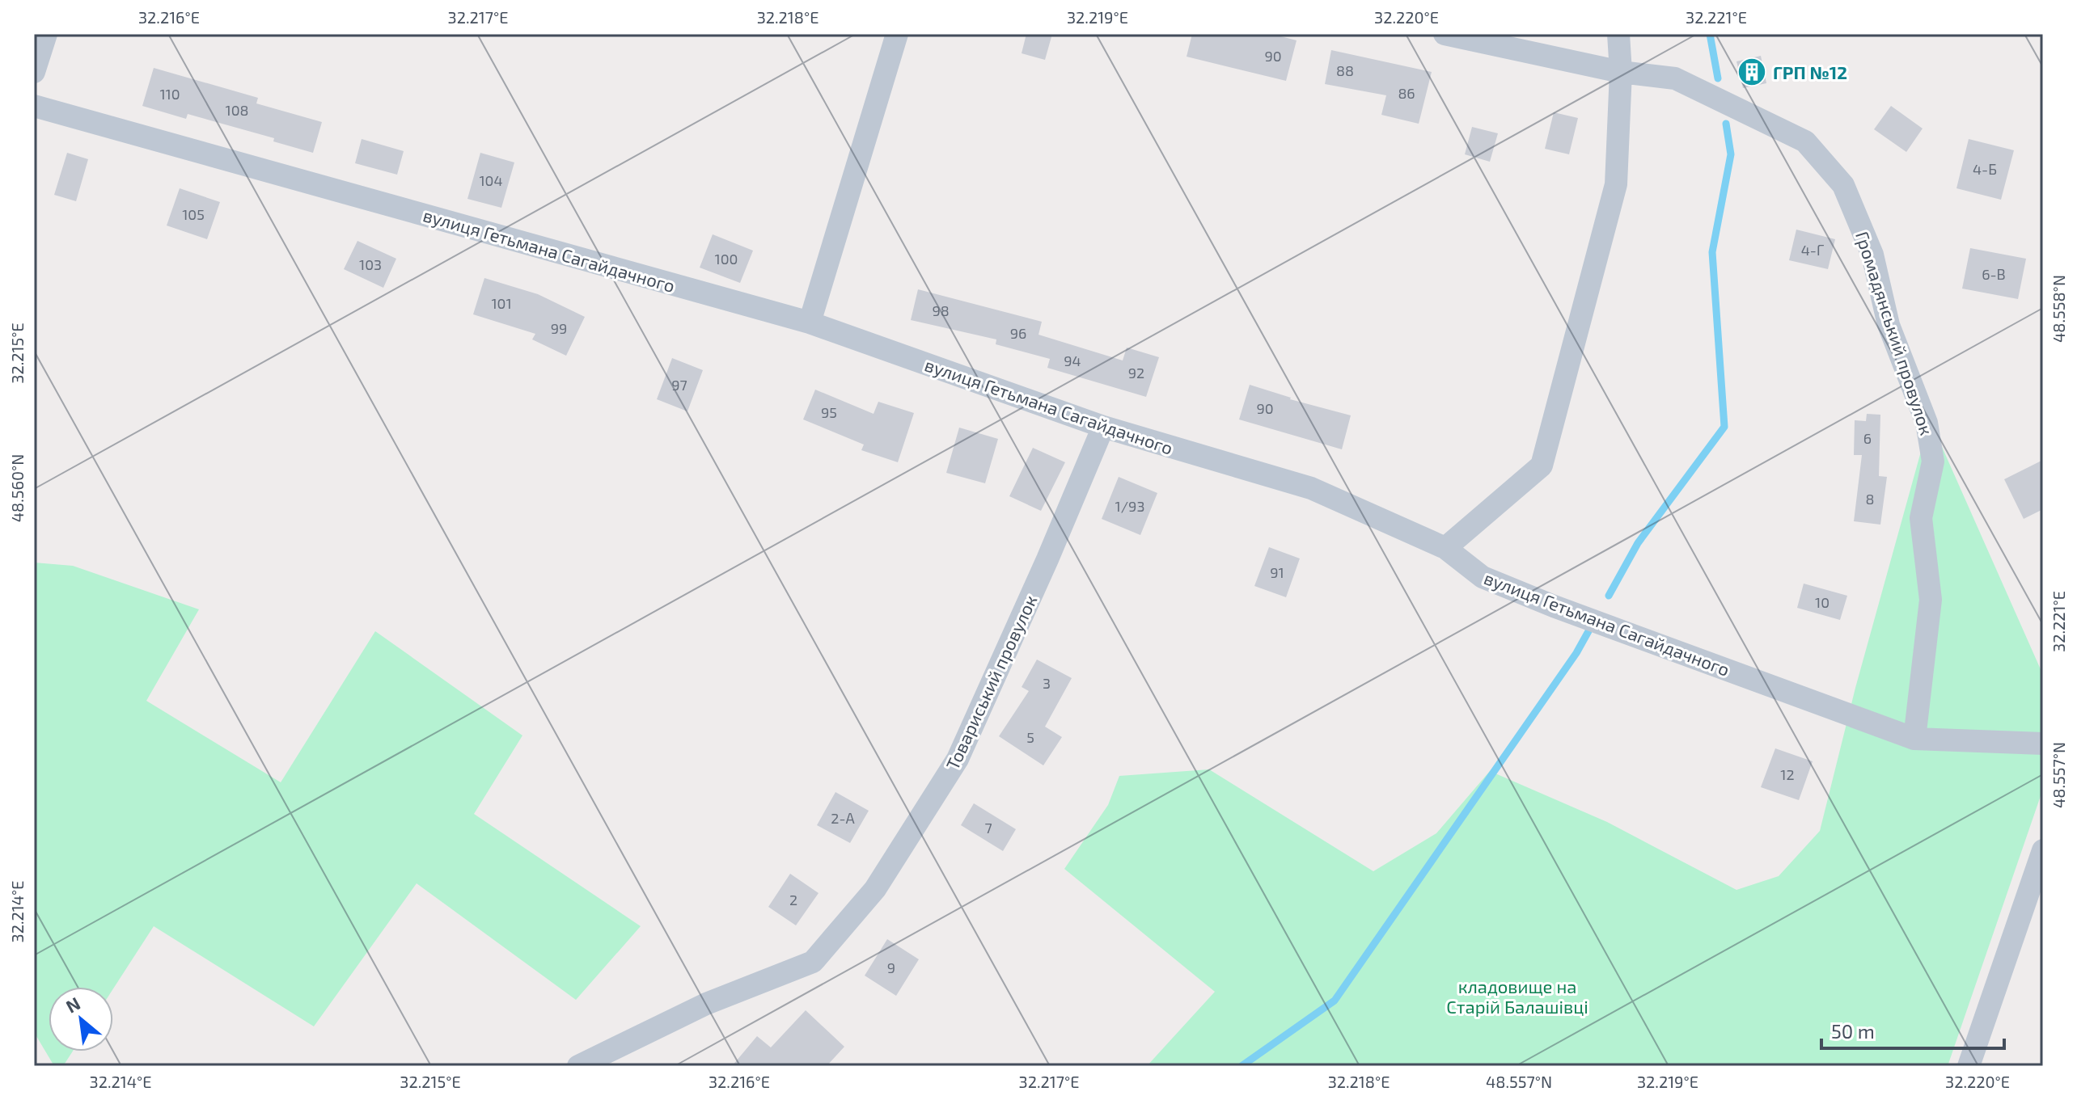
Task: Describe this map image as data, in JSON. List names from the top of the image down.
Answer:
{
  "streets": {
    "street": ["вулиця Гетьмана Сагайдачного", "Громадянський провулок", "Товариський провулок"]
  },
  "crossings": [
    ["вулиця Гетьмана Сагайдачного", "Громадянський провулок"],
    ["вулиця Гетьмана Сагайдачного", "Товариський провулок"]
  ],
  "parks": ["кладовище на Старій Балашівці"],
  "places": {
    "building": ["ГРП №12"]
  },
  "house_numbers": [
    "90",
    "88",
    "86",
    "110",
    "108",
    "4-Б",
    "104",
    "105",
    "4-Г",
    "100",
    "103",
    "6-В",
    "101",
    "98",
    "99",
    "96",
    "94",
    "92",
    "97",
    "90",
    "95",
    "6",
    "8",
    "1/93",
    "91",
    "10",
    "3",
    "5",
    "12",
    "2-А",
    "7",
    "2",
    "9"
  ],
  "scale_bar": "50 m",
  "north": "top left",
  "coordinates": [
    "32.216°E",
    "32.217°E",
    "32.218°E",
    "32.219°E",
    "32.220°E",
    "32.221°E",
    "48.558°N",
    "32.215°E",
    "48.560°N",
    "48.557°N",
    "32.214°E"
  ]
}
